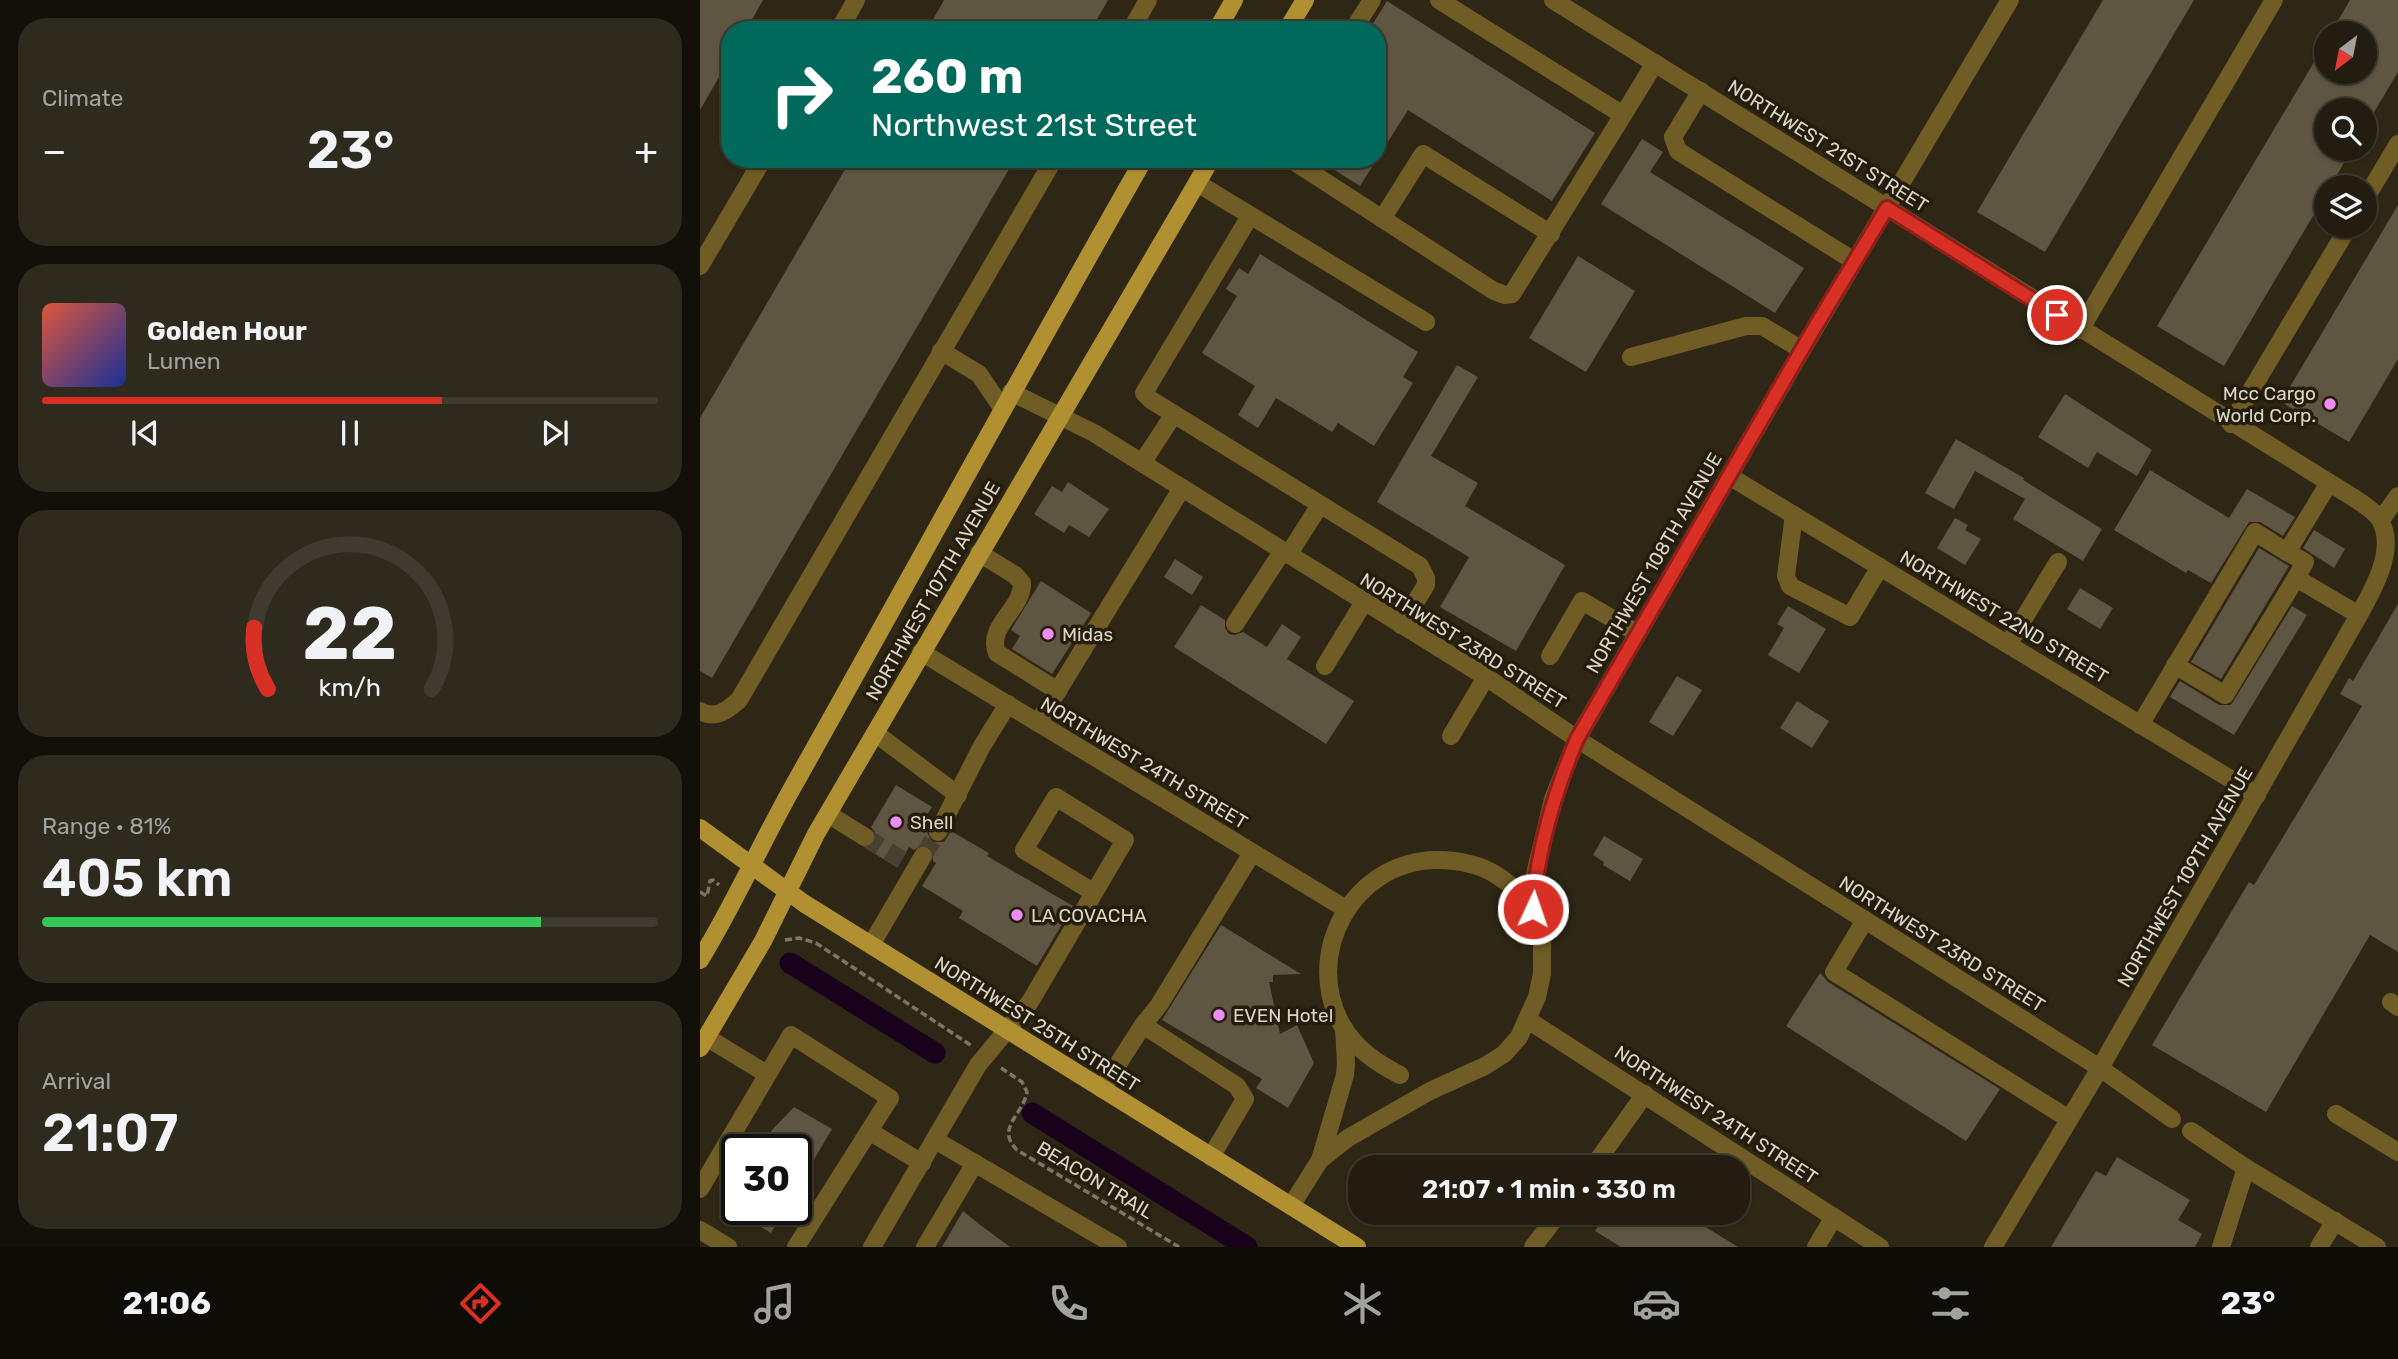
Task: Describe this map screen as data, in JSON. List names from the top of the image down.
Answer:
{
  "streets": {
    "main road": ["NORTHWEST 107TH AVENUE", "NORTHWEST 25TH STREET"],
    "street": [
      "NORTHWEST 21ST STREET",
      "NORTHWEST 108TH AVENUE",
      "NORTHWEST 22ND STREET",
      "NORTHWEST 23RD STREET",
      "NORTHWEST 24TH STREET",
      "NORTHWEST 109TH AVENUE"
    ],
    "path": ["BEACON TRAIL"]
  },
  "crossings": [
    ["NORTHWEST 21ST STREET", "NORTHWEST 108TH AVENUE"],
    ["NORTHWEST 21ST STREET", "NORTHWEST 109TH AVENUE"],
    ["NORTHWEST 108TH AVENUE", "NORTHWEST 22ND STREET"],
    ["NORTHWEST 108TH AVENUE", "NORTHWEST 23RD STREET"],
    ["NORTHWEST 108TH AVENUE", "NORTHWEST 24TH STREET"],
    ["NORTHWEST 108TH AVENUE", "NORTHWEST 25TH STREET"],
    ["NORTHWEST 107TH AVENUE", "NORTHWEST 23RD STREET"],
    ["NORTHWEST 107TH AVENUE", "NORTHWEST 24TH STREET"],
    ["NORTHWEST 107TH AVENUE", "NORTHWEST 25TH STREET"],
    ["NORTHWEST 22ND STREET", "NORTHWEST 109TH AVENUE"],
    ["NORTHWEST 23RD STREET", "NORTHWEST 109TH AVENUE"]
  ],
  "places": [
    "Mcc Cargo World Corp.",
    "Midas",
    "Shell",
    "LA COVACHA",
    "EVEN Hotel"
  ],
  "north": "bottom left",
  "page": {
    "tile": [
      "Climate",
      ["Range · 81%", "405 km"],
      ["Arrival", "21:07"]
    ],
    "turn": ["260 m", "Northwest 21st Street"],
    "heat": ["−", "23°", "+"],
    "song": ["Golden Hour", "Lumen"],
    "limit": "30",
    "trip": "21:07 · 1 min · 330 m",
    "tabs": ["21:06", "23°"],
    "gauge": ["22", "km/h"]
  }
}
